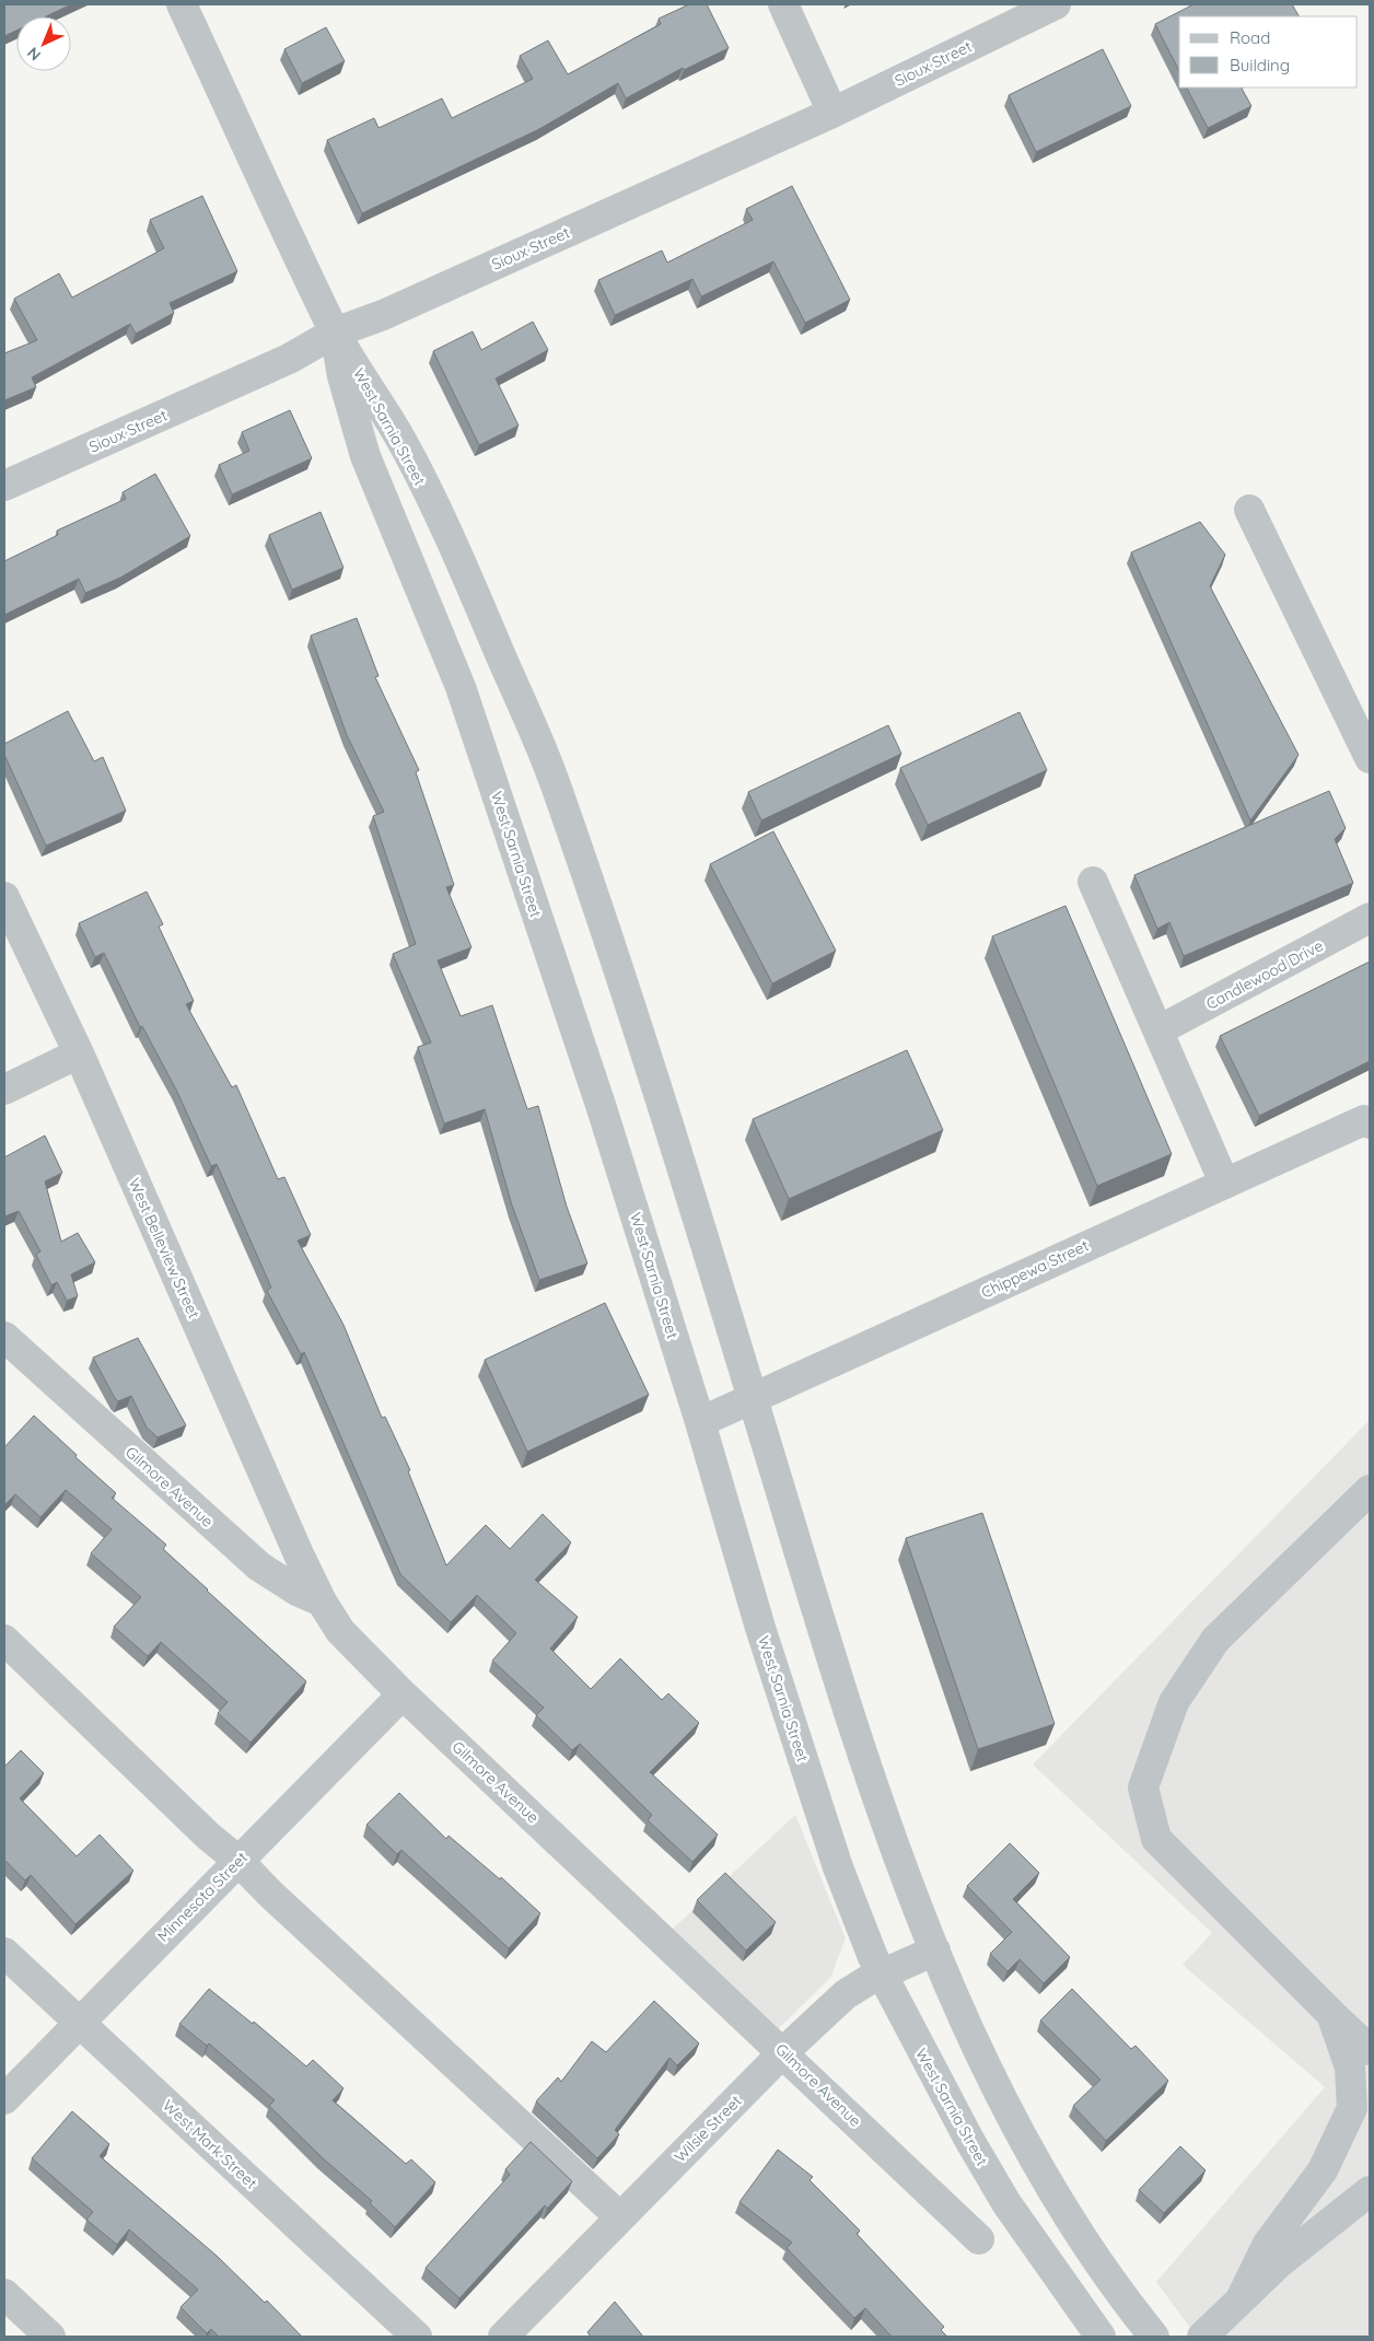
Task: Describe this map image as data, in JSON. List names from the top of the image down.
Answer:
{
  "streets": {
    "street": [
      "Sioux Street",
      "West Sarnia Street",
      "Candlewood Drive",
      "West Belleview Street",
      "Chippewa Street",
      "Gilmore Avenue",
      "Minnesota Street",
      "Wilsie Street",
      "West Mark Street"
    ]
  },
  "crossings": [
    ["Sioux Street", "West Sarnia Street"],
    ["West Sarnia Street", "Chippewa Street"],
    ["West Sarnia Street", "Wilsie Street"],
    ["West Belleview Street", "Gilmore Avenue"],
    ["Gilmore Avenue", "Minnesota Street"],
    ["Gilmore Avenue", "Wilsie Street"],
    ["Minnesota Street", "West Mark Street"]
  ],
  "legend": ["Road", "Building"],
  "north": "bottom left"
}
